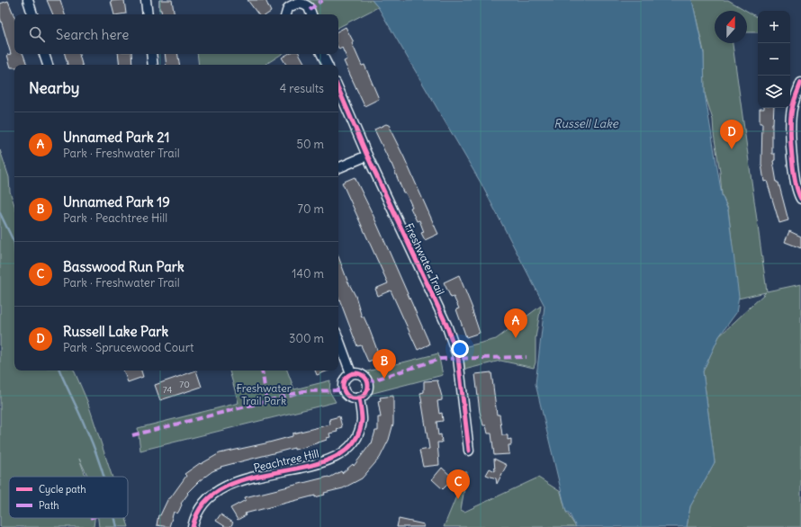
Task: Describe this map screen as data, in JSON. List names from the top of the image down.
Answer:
{
  "streets": {
    "street": ["Freshwater Trail", "Peachtree Hill"]
  },
  "water": ["Russell Lake"],
  "parks": ["Freshwater Trail Park"],
  "house_numbers": ["70", "74"],
  "legend": ["Cycle path", "Path"],
  "north": "top",
  "page": {
    "map_buttons": ["+", "−"],
    "search": "Search here",
    "heading": ["Nearby", "4 results"],
    "list": [
      {
        "mark": "A",
        "name": "Unnamed Park 21",
        "note": "Park · Freshwater Trail",
        "value": "50 m"
      },
      {
        "mark": "B",
        "name": "Unnamed Park 19",
        "note": "Park · Peachtree Hill",
        "value": "70 m"
      },
      {
        "mark": "C",
        "name": "Basswood Run Park",
        "note": "Park · Freshwater Trail",
        "value": "140 m"
      },
      {
        "mark": "D",
        "name": "Russell Lake Park",
        "note": "Park · Sprucewood Court",
        "value": "300 m"
      }
    ],
    "pins": [
      "D",
      "A",
      "B",
      "C"
    ]
  }
}
